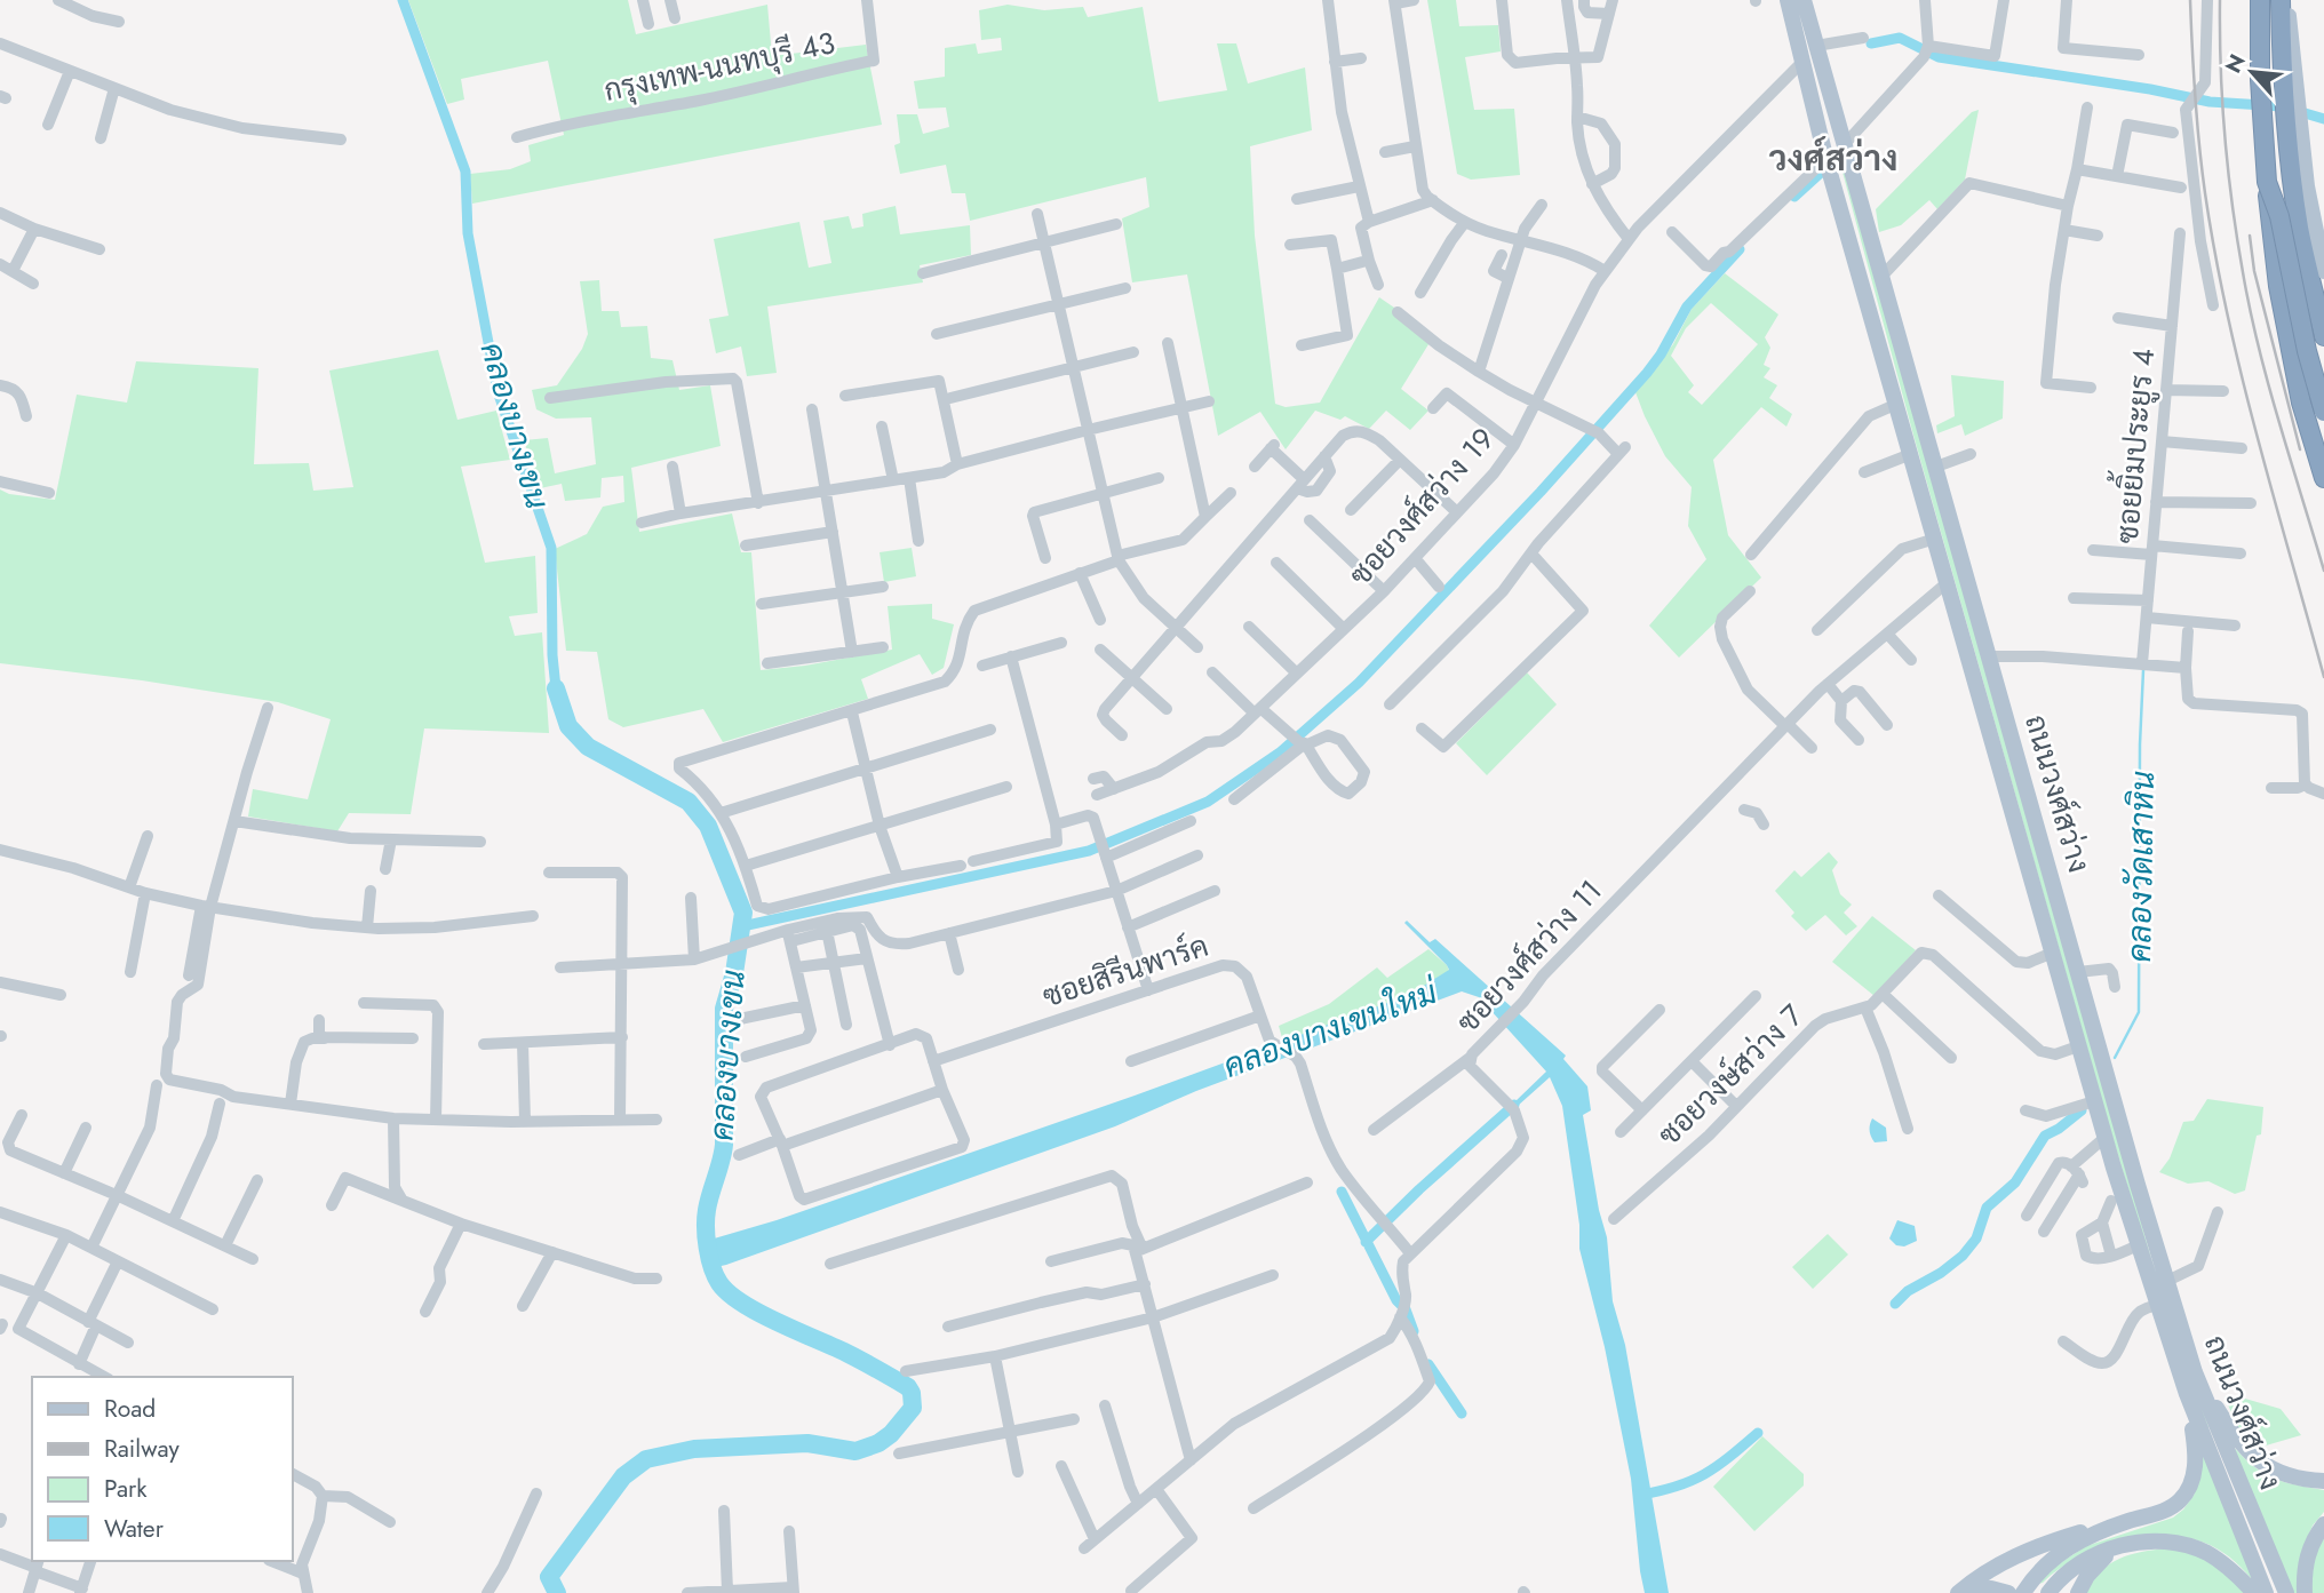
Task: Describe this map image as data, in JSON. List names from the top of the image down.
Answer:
{
  "streets": {
    "main road": ["ถนนวงศ์สว่าง"],
    "street": [
      "กรุงเทพ-นนทบุรี 43",
      "ซอยยิ้มประยูร 4",
      "ซอยวงศ์สว่าง 19",
      "ซอยวงศ์สว่าง 11",
      "ซอยสิรีนพาร์ค",
      "ซอยวงษ์สว่าง 7"
    ]
  },
  "crossings": [
    ["ซอยวงศ์สว่าง 19", "ถนนวงศ์สว่าง"],
    ["ถนนวงศ์สว่าง", "ซอยวงศ์สว่าง 11"],
    ["ถนนวงศ์สว่าง", "ซอยวงษ์สว่าง 7"],
    ["ซอยวงศ์สว่าง 11", "ซอยสิรีนพาร์ค"]
  ],
  "districts": ["วงศ์สว่าง"],
  "water": ["คลองบางเขน", "คลองวัดเสาหิน", "คลองบางเขนใหม่"],
  "legend": [
    "Road",
    "Railway",
    "Park",
    "Water"
  ],
  "north": "top left"
}
